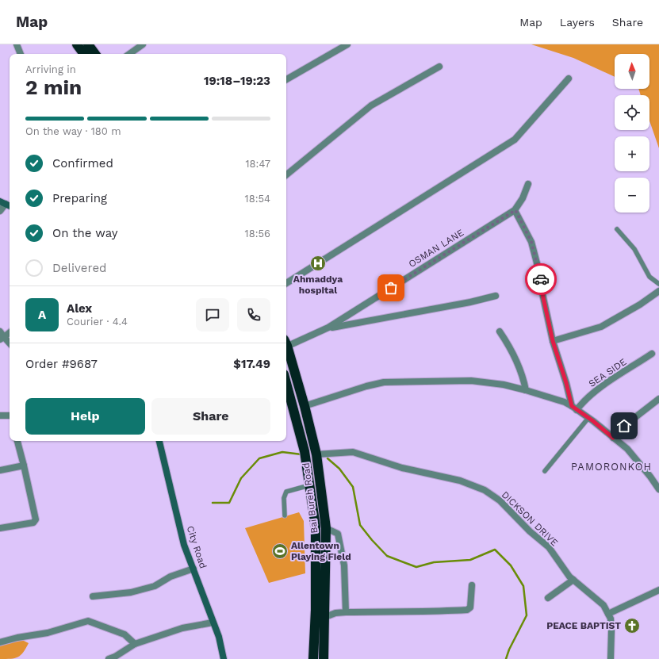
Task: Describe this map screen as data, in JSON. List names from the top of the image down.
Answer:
{
  "streets": {
    "highway": ["Bai Bureh Road"],
    "main road": ["City Road"],
    "street": ["OSMAN LANE", "SEA SIDE", "DICKSON DRIVE"]
  },
  "crossings": [
    ["Bai Bureh Road", "DICKSON DRIVE"]
  ],
  "districts": ["PAMORONKOH"],
  "places": {
    "hospital": ["Ahmaddya hospital"],
    "sports": ["Allentown Playing Field"],
    "church": ["PEACE BAPTIST"]
  },
  "north": "top",
  "page": {
    "header": "Map",
    "nav": ["Map", "Layers", "Share"],
    "map_buttons": ["+", "−"],
    "heading": ["2 min", "Arriving in", "19:18–19:23"],
    "panel": [
      "Alex",
      "Courier · 4.4",
      "Order #9687",
      "$17.49"
    ],
    "bar": "On the way · 180 m",
    "list": [
      ["Confirmed", "18:47"],
      ["Preparing", "18:54"],
      ["On the way", "18:56"],
      "Delivered"
    ],
    "round": "A",
    "buttons": ["Help", "Share"]
  }
}
